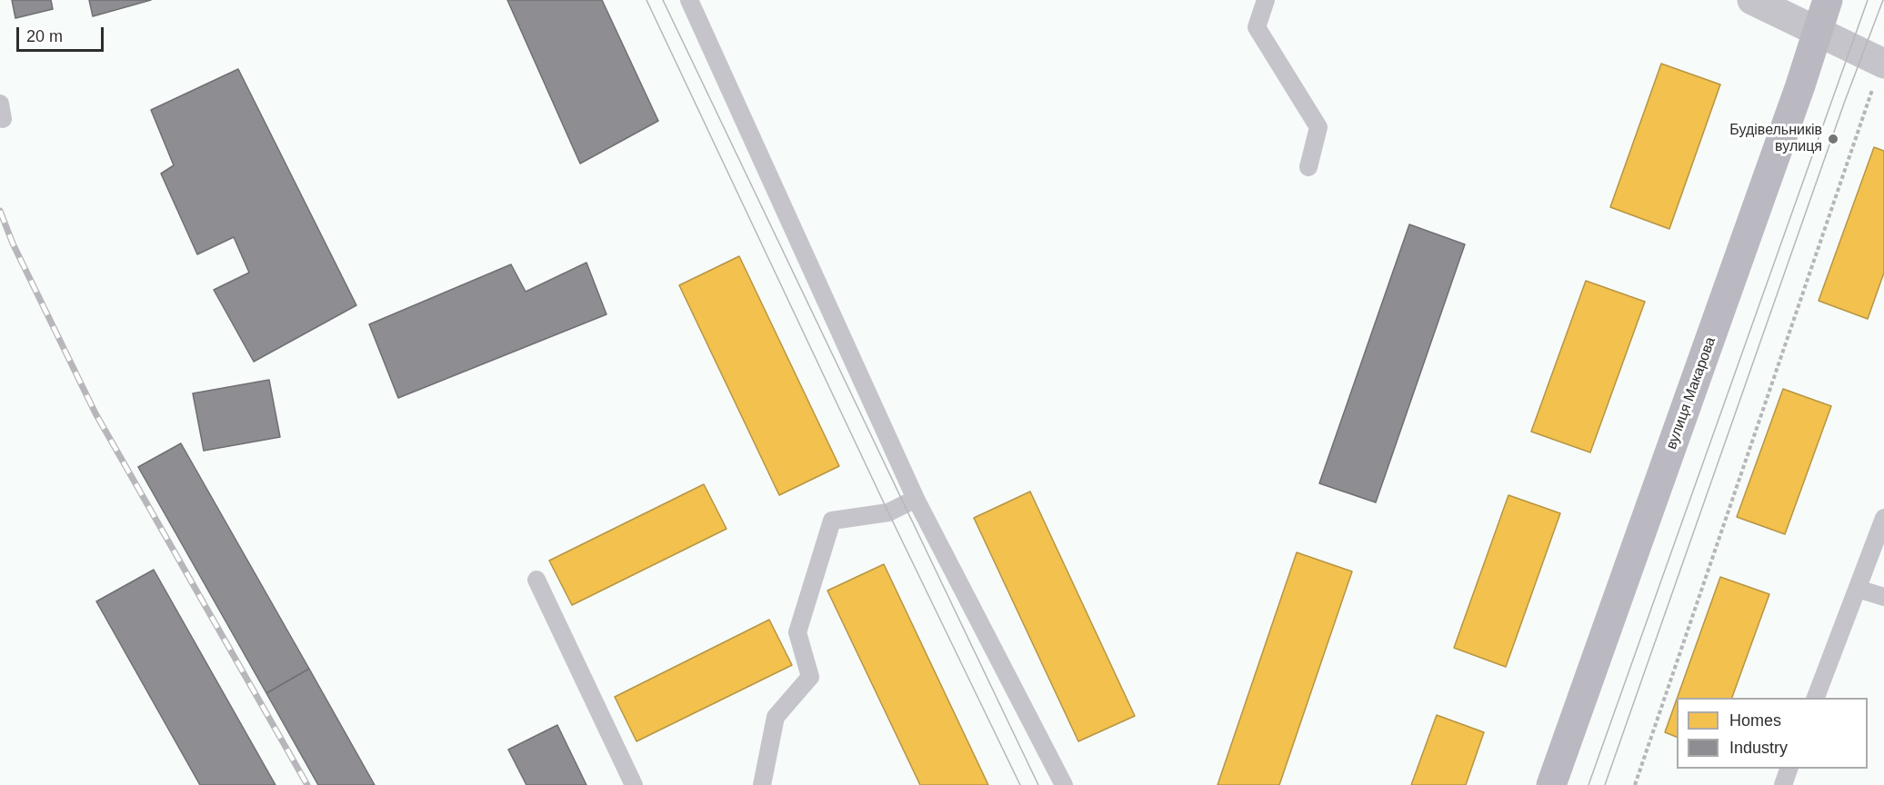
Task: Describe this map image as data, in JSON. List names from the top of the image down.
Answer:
{
  "streets": {
    "main road": ["вулиця Макарова"]
  },
  "places": ["Будівельників вулиця"],
  "legend": ["Homes", "Industry"],
  "scale_bar": "20 m"
}
